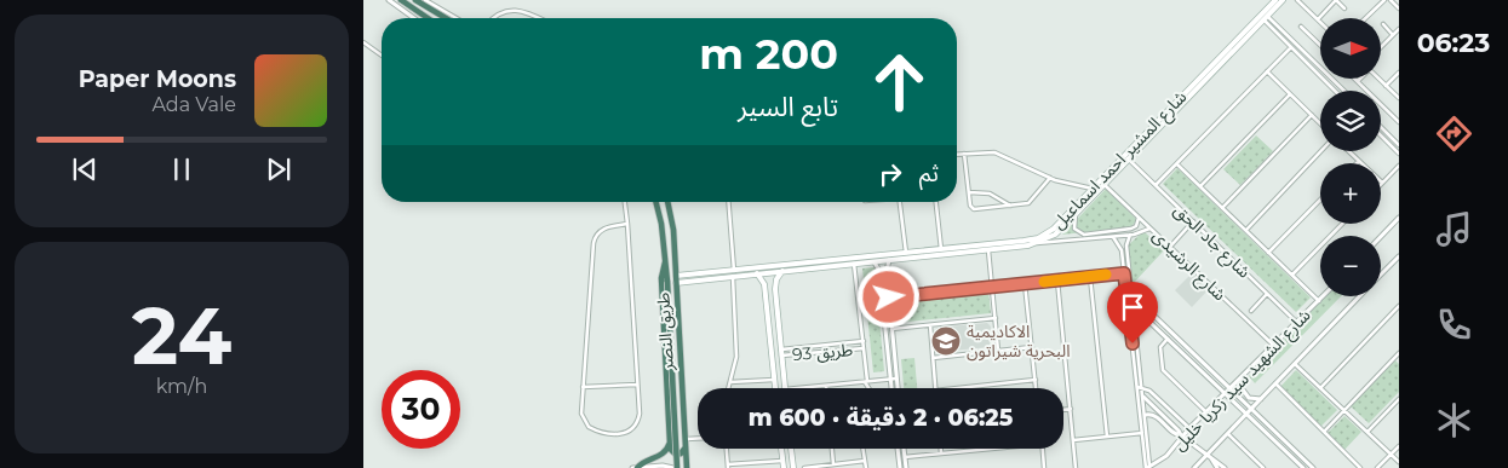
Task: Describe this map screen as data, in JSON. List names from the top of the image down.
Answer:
{
  "streets": {
    "highway": ["طريق النصر"],
    "main road": ["شارع المشير احمد اسماعيل"],
    "street": [
      "شارع جاد الحق",
      "شارع الرشيدى",
      "طريق 93",
      "شارع الشهيد سيد زكريا خليل"
    ]
  },
  "crossings": [
    ["شارع المشير احمد اسماعيل", "شارع جاد الحق"],
    ["شارع المشير احمد اسماعيل", "شارع الرشيدى"],
    ["شارع المشير احمد اسماعيل", "طريق النصر"],
    ["شارع جاد الحق", "شارع الشهيد سيد زكريا خليل"],
    ["شارع الرشيدى", "شارع الشهيد سيد زكريا خليل"]
  ],
  "places": {
    "school or university": ["الاكاديمية البحرية شيراتون"]
  },
  "north": "right",
  "page": {
    "tabs": "06:23",
    "map_buttons": ["+", "−"],
    "turn": ["200 m", "تابع السير"],
    "song": ["Paper Moons", "Ada Vale"],
    "then": "ثم",
    "tile": ["24", "km/h"],
    "limit": "30",
    "trip": "06:25 · 2 دقيقة · 600 m"
  }
}
